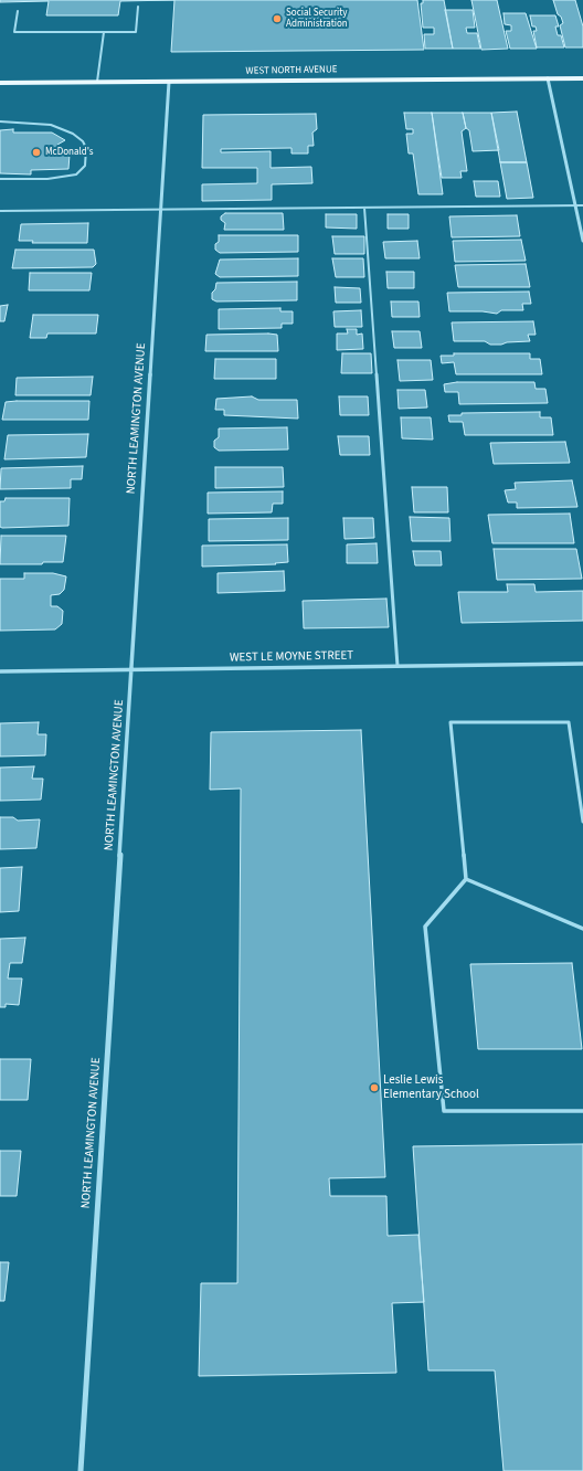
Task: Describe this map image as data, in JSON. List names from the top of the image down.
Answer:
{
  "streets": {
    "main road": ["WEST NORTH AVENUE"],
    "street": ["NORTH LEAMINGTON AVENUE", "WEST LE MOYNE STREET"]
  },
  "crossings": [
    ["WEST NORTH AVENUE", "NORTH LEAMINGTON AVENUE"],
    ["NORTH LEAMINGTON AVENUE", "WEST LE MOYNE STREET"]
  ],
  "places": ["Social Security Administration", "McDonald's", "Leslie Lewis Elementary School"]
}
